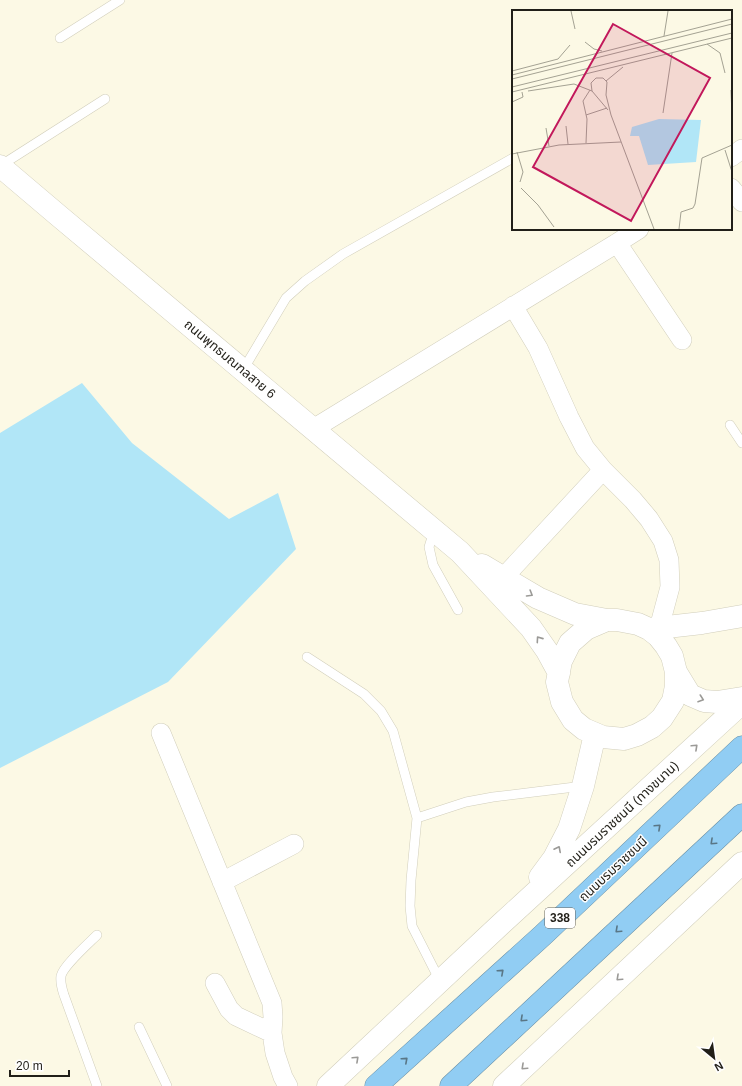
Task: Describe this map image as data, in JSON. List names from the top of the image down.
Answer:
{
  "streets": {
    "highway": ["ถนนบรมราชชนนี", "338"],
    "main road": ["ถนนพุทธมณฑลสาย 6", "ถนนบรมราชชนนี (ทางขนาน)"]
  },
  "scale_bar": "20 m",
  "north": "bottom right"
}
